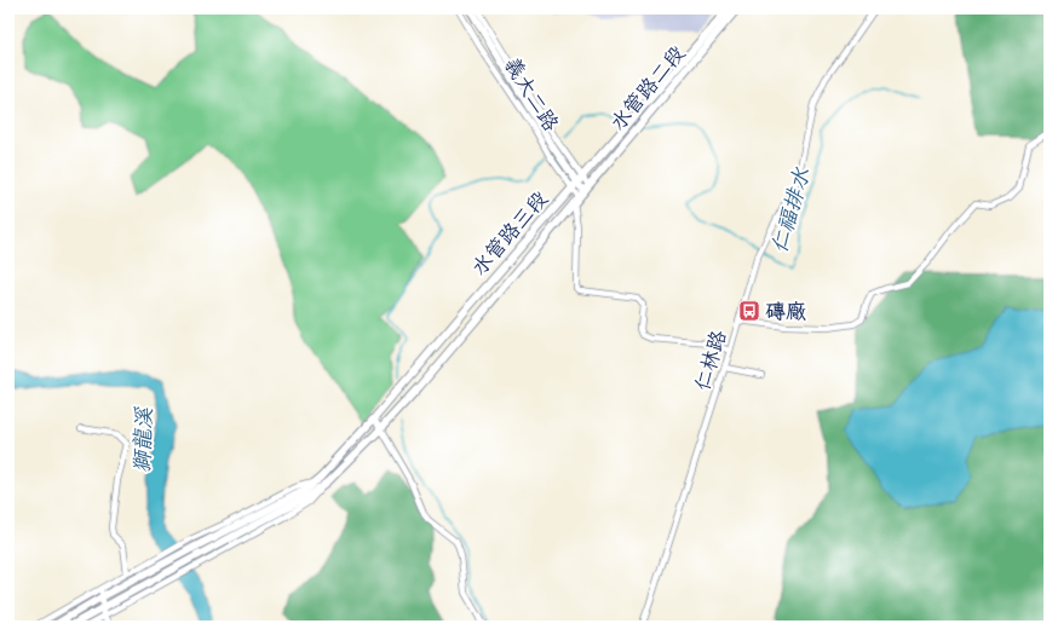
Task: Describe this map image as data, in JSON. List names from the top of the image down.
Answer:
{
  "streets": {
    "main road": ["水管路二段", "水管路三段"],
    "street": ["義大二路", "仁林路"]
  },
  "crossings": [
    ["水管路二段", "義大二路"],
    ["水管路二段", "水管路三段"],
    ["義大二路", "水管路三段"]
  ],
  "water": ["仁福排水", "獅龍溪"],
  "places": {
    "bus stop": ["磚廠"]
  }
}
